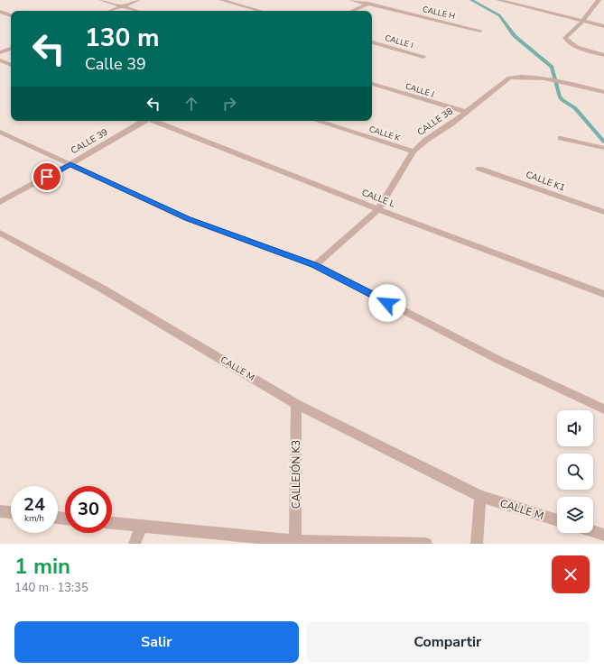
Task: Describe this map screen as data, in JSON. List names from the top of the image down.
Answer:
{
  "streets": {
    "street": [
      "CALLE H",
      "CALLE I",
      "CALLE J",
      "CALLE 38",
      "CALLE K",
      "CALLE 39",
      "CALLE K1",
      "CALLE L",
      "CALLE M",
      "CALLEJÓN K3"
    ]
  },
  "crossings": [
    ["CALLE J", "CALLE 38"],
    ["CALLE 38", "CALLE K"],
    ["CALLE 38", "CALLE L"],
    ["CALLE M", "CALLEJÓN K3"]
  ],
  "page": {
    "turn": ["130 m", "Calle 39"],
    "speed": "24 km/h",
    "limit": "30",
    "heading": ["1 min", "140 m · 13:35"],
    "buttons": ["Salir", "Compartir"]
  }
}
